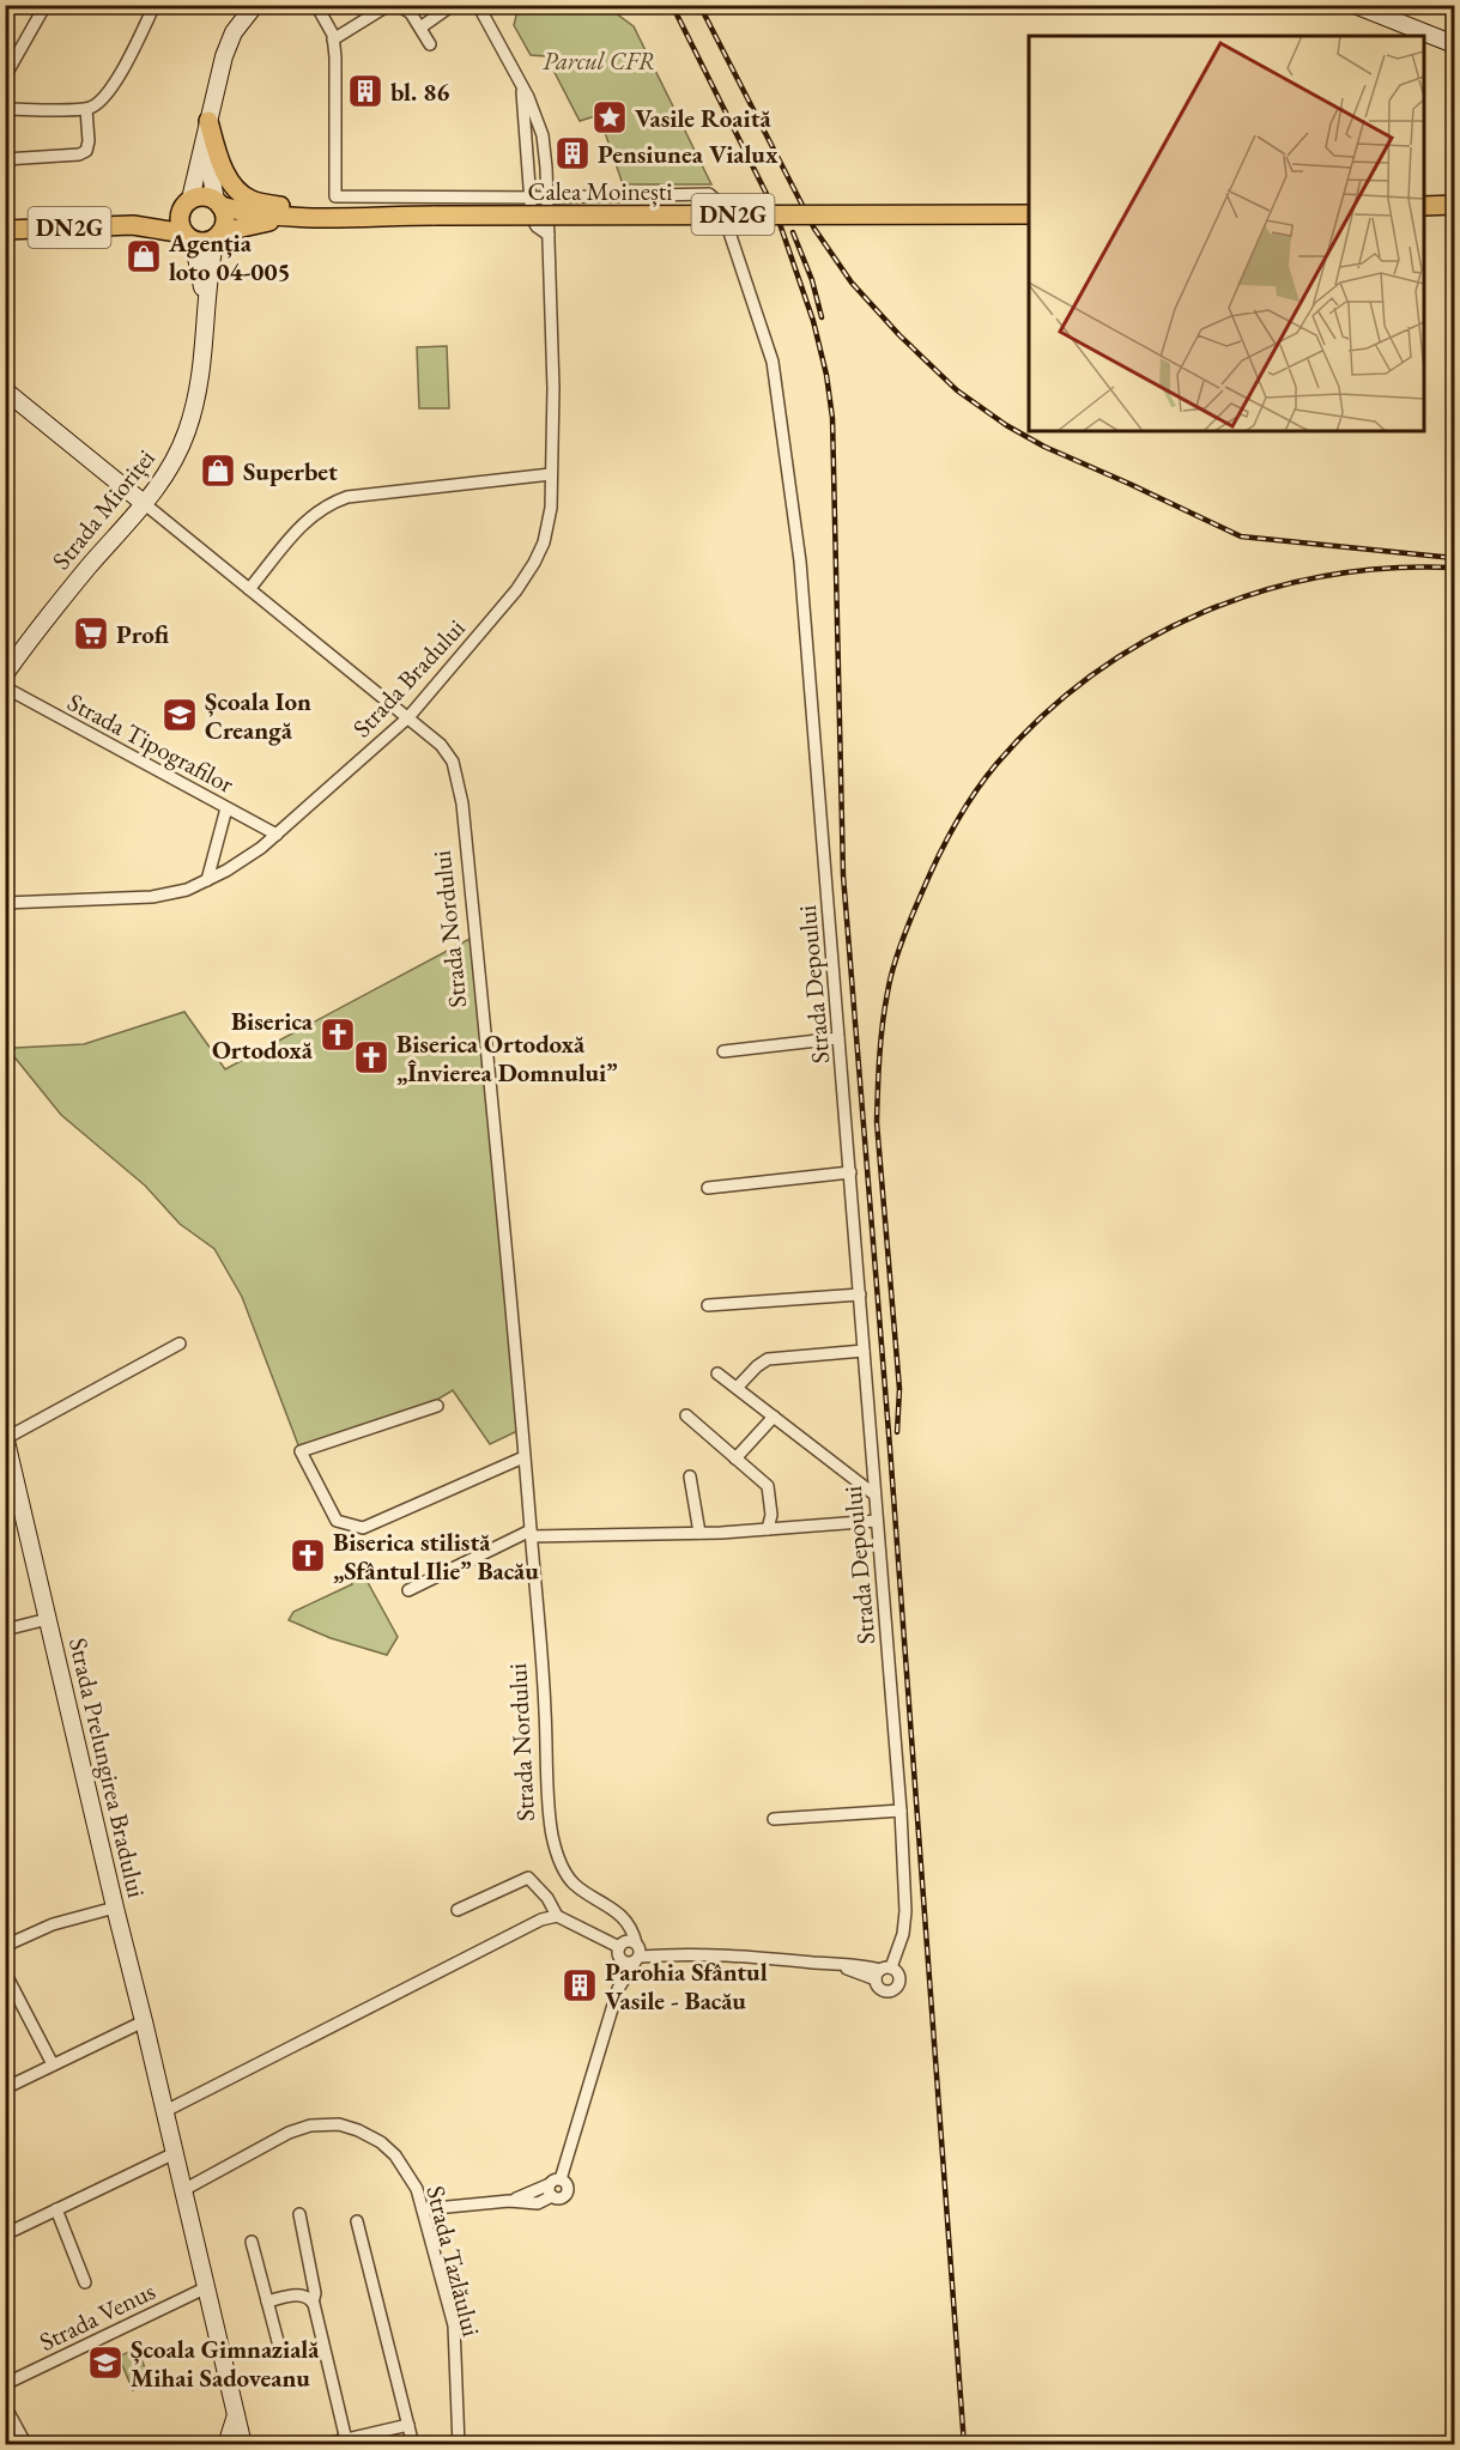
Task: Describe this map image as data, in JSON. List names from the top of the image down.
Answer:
{
  "streets": {
    "main road": ["Calea Moinești", "DN2G"],
    "street": [
      "Strada Mioriței",
      "Strada Bradului",
      "Strada Tipografilor",
      "Strada Nordului",
      "Strada Depoului",
      "Strada Prelungirea Bradului",
      "Strada Tazlăului",
      "Strada Venus"
    ]
  },
  "crossings": [
    ["Calea Moinești", "DN2G"],
    ["Calea Moinești", "Strada Mioriței"],
    ["DN2G", "Strada Mioriței"],
    ["Strada Mioriței", "Strada Nordului"],
    ["Strada Bradului", "Strada Tipografilor"],
    ["Strada Bradului", "Strada Nordului"],
    ["Strada Bradului", "Strada Depoului"],
    ["Strada Nordului", "Strada Depoului"],
    ["Strada Prelungirea Bradului", "Strada Tazlăului"],
    ["Strada Prelungirea Bradului", "Strada Venus"]
  ],
  "parks": ["Parcul CFR"],
  "places": {
    "building": ["bl. 86", "Pensiunea Vialux", "Parohia Sfântul Vasile - Bacău"],
    "place": ["Vasile Roaită"],
    "shop": ["Agenția loto 04-005", "Superbet"],
    "supermarket": ["Profi"],
    "school or university": ["Școala Ion Creangă", "Școala Gimnazială Mihai Sadoveanu"],
    "church": ["Biserica Ortodoxă", "Biserica Ortodoxă „Învierea Domnului”", "Biserica stilistă „Sfântul Ilie” Bacău"]
  }
}
